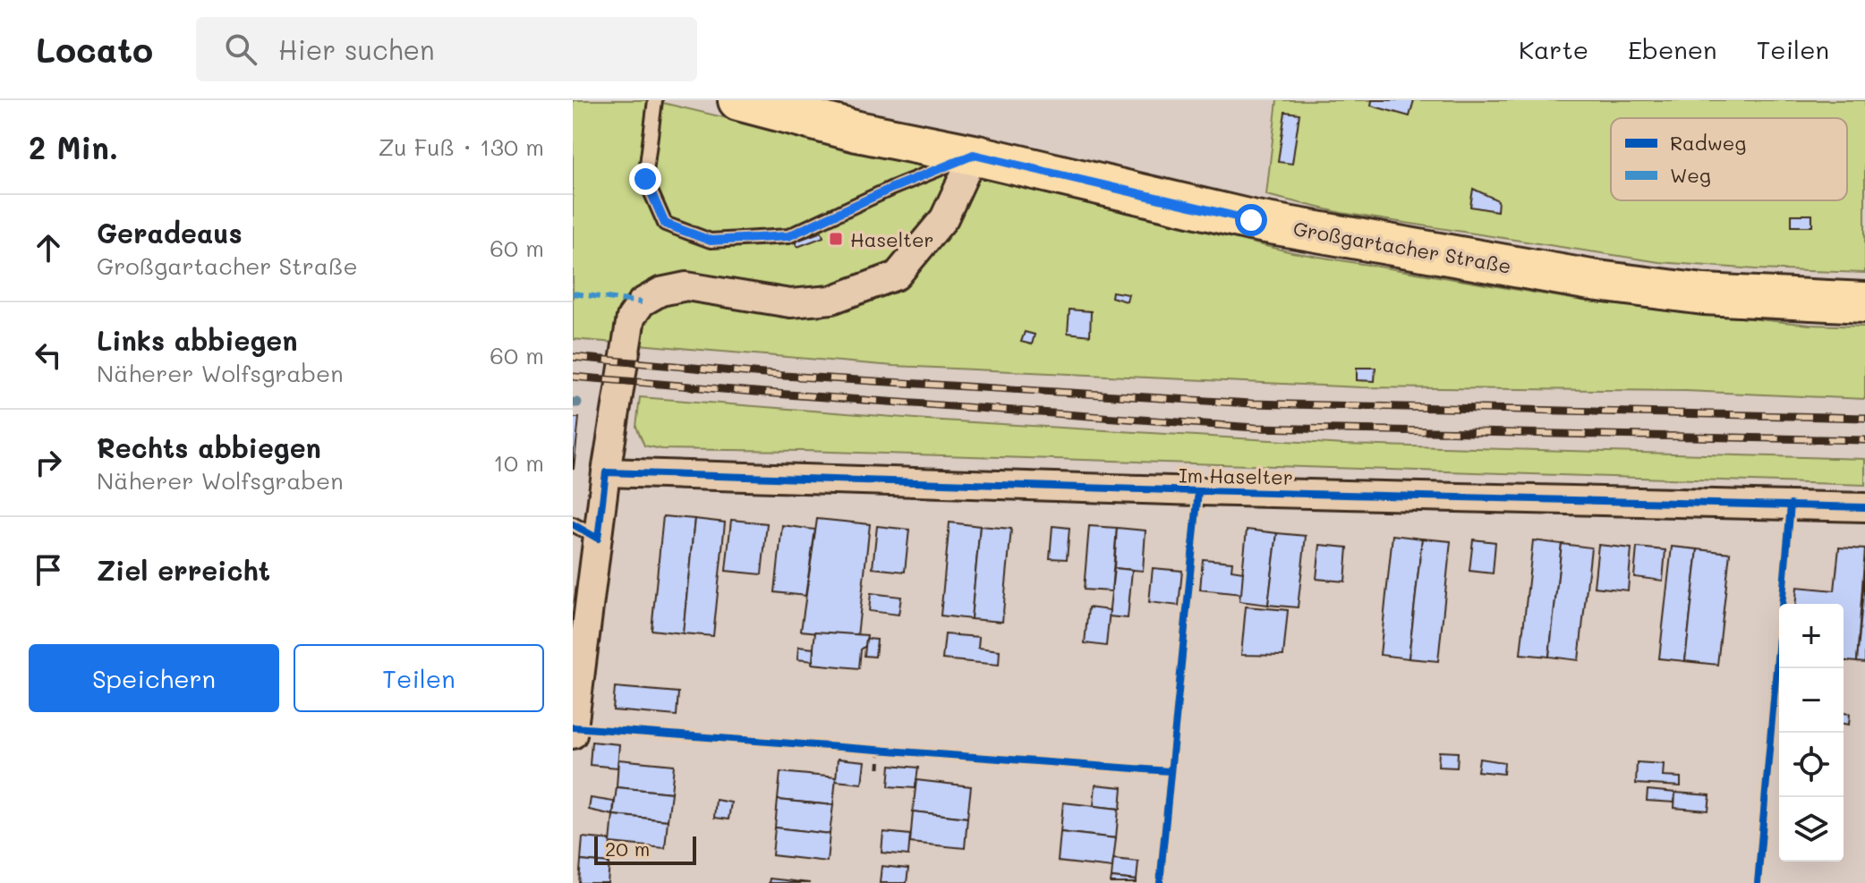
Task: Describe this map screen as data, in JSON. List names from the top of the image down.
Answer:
{
  "streets": {
    "main road": ["Großgartacher Straße"],
    "street": ["Im Haselter"]
  },
  "places": {
    "transit": ["Haselter"]
  },
  "legend": ["Radweg", "Weg"],
  "scale_bar": "20 m",
  "page": {
    "header": "Locato",
    "search": "Hier suchen",
    "nav": ["Karte", "Ebenen", "Teilen"],
    "heading": ["2 Min.", "Zu Fuß · 130 m"],
    "list": [
      ["Geradeaus", "Großgartacher Straße", "60 m"],
      ["Links abbiegen", "Näherer Wolfsgraben", "60 m"],
      ["Rechts abbiegen", "Näherer Wolfsgraben", "10 m"],
      "Ziel erreicht"
    ],
    "map_buttons": ["+", "−"],
    "buttons": ["Speichern", "Teilen"],
    "scale": "20 m"
  }
}
